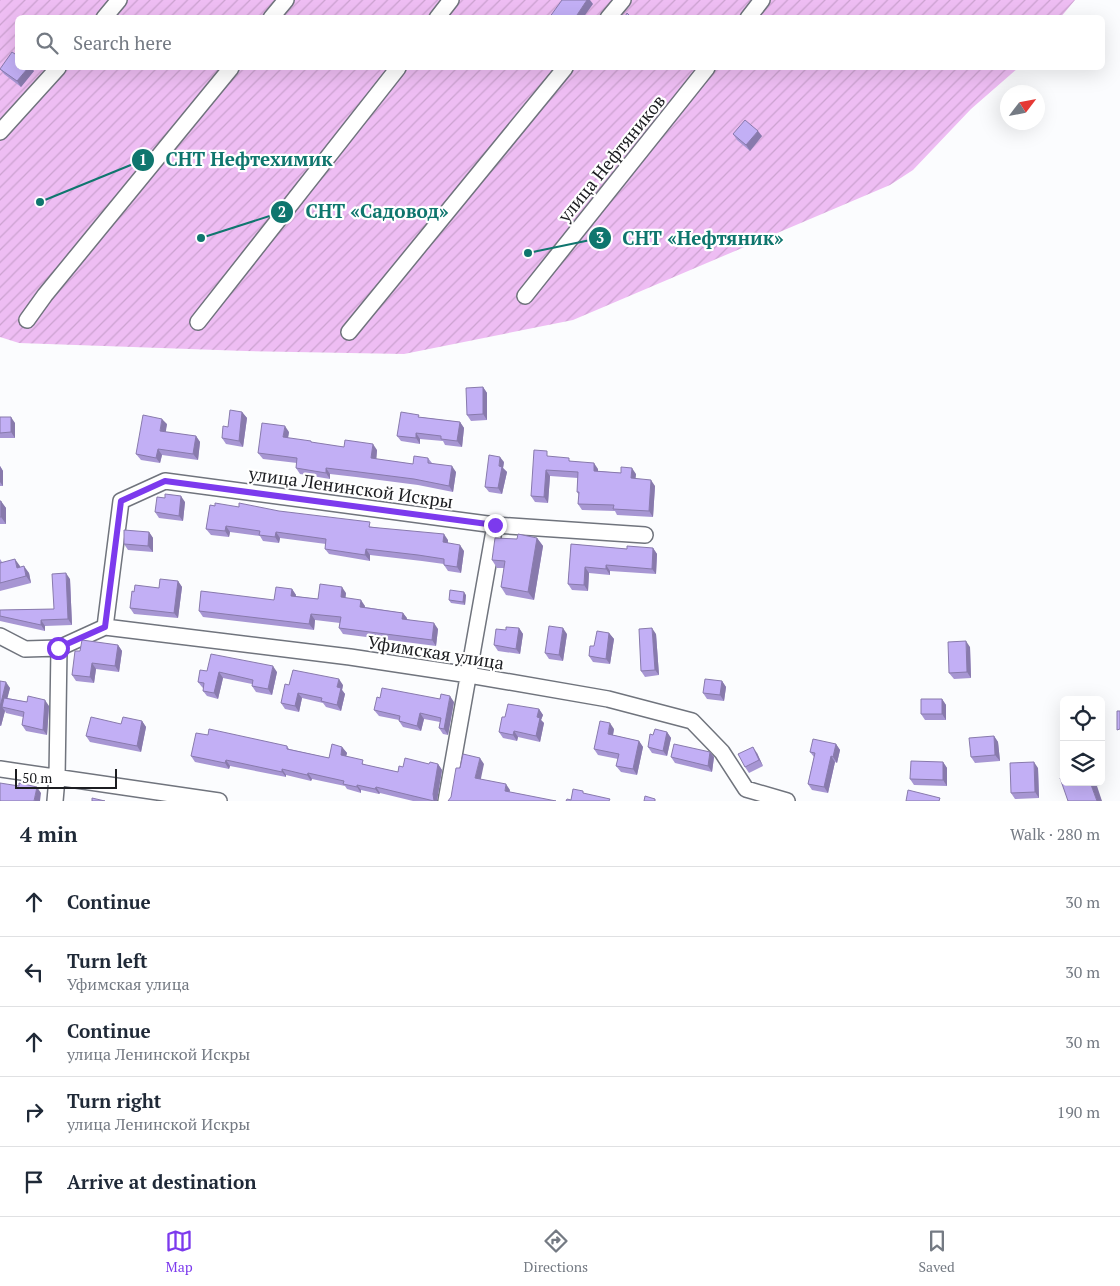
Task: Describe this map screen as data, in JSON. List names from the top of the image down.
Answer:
{
  "streets": {
    "street": ["улица Нефтяников", "улица Ленинской Искры", "Уфимская улица"]
  },
  "crossings": [
    ["улица Ленинской Искры", "Уфимская улица"]
  ],
  "places": ["СНТ Нефтехимик", "СНТ «Садовод»", "СНТ «Нефтяник»"],
  "scale_bar": "50 m",
  "north": "top right",
  "page": {
    "search": "Search here",
    "scale": "50 m",
    "heading": ["4 min", "Walk · 280 m"],
    "list": [
      ["Continue", "30 m"],
      ["Turn left", "Уфимская улица", "30 m"],
      ["Continue", "улица Ленинской Искры", "30 m"],
      ["Turn right", "улица Ленинской Искры", "190 m"],
      "Arrive at destination"
    ],
    "nav": ["Map", "Directions", "Saved"]
  }
}
